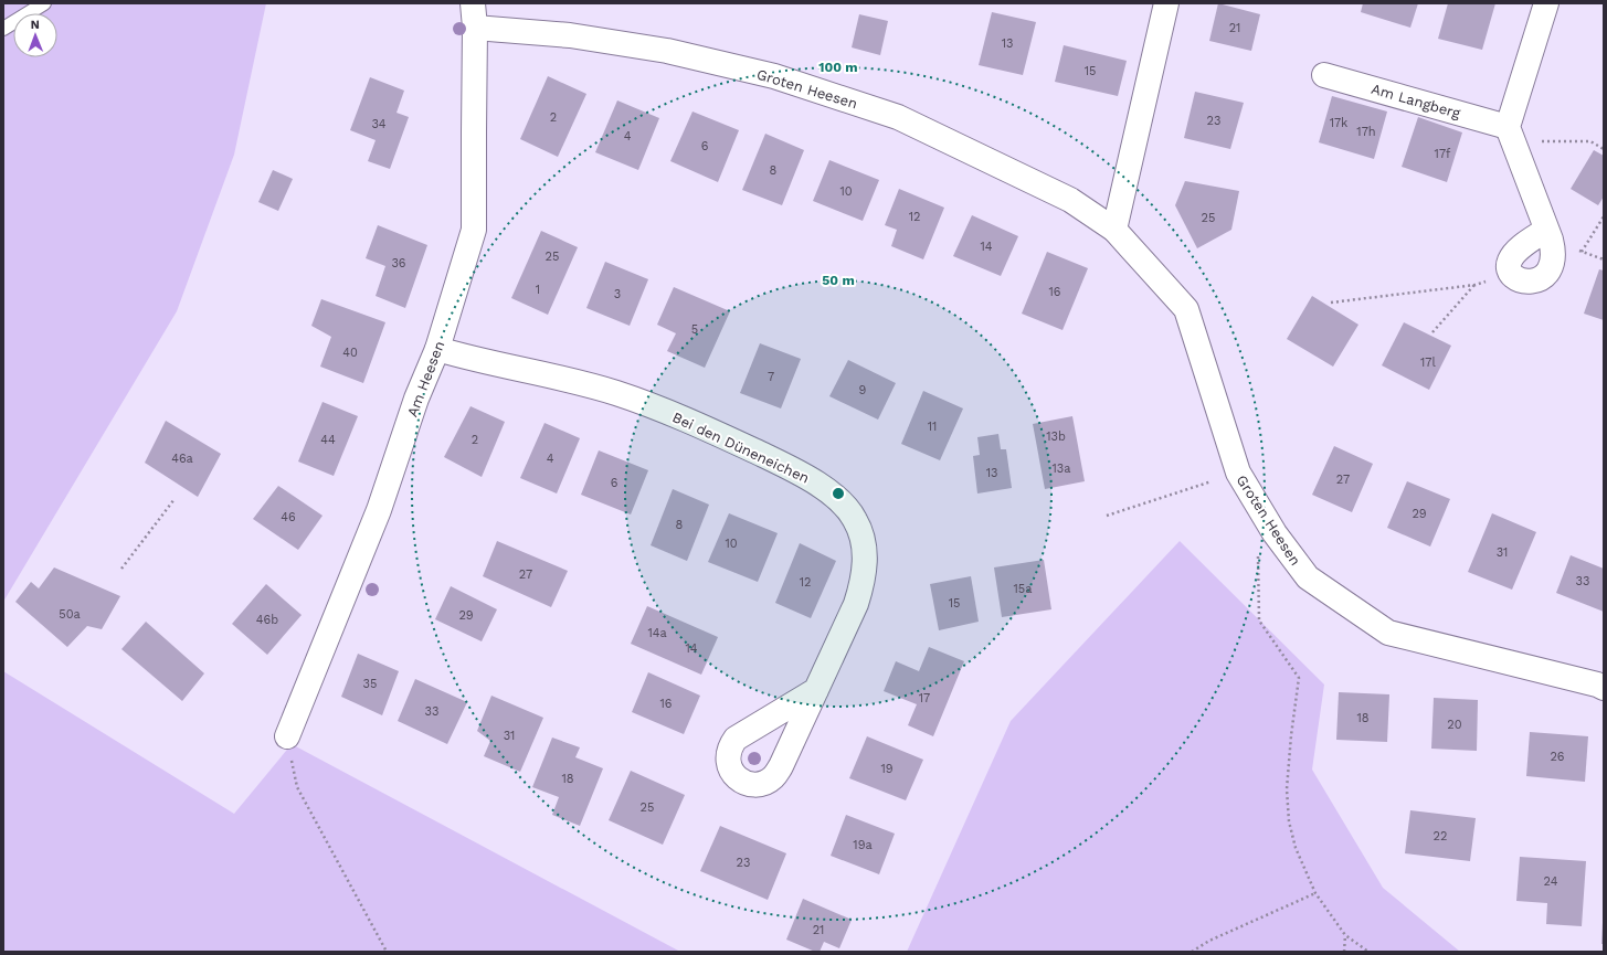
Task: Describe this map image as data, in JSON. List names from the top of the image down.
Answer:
{
  "streets": {
    "street": [
      "Groten Heesen",
      "Am Langberg",
      "Am Heesen",
      "Bei den Düneneichen"
    ]
  },
  "crossings": [
    ["Groten Heesen", "Am Heesen"],
    ["Am Heesen", "Bei den Düneneichen"]
  ],
  "house_numbers": [
    "21",
    "13",
    "15",
    "2",
    "23",
    "17k",
    "34",
    "17h",
    "4",
    "6",
    "17f",
    "8",
    "10",
    "12",
    "25",
    "14",
    "25",
    "36",
    "1",
    "16",
    "3",
    "5",
    "40",
    "17l",
    "7",
    "9",
    "11",
    "13b",
    "44",
    "2",
    "46a",
    "4",
    "13a",
    "13",
    "27",
    "6",
    "29",
    "46",
    "8",
    "10",
    "31",
    "27",
    "33",
    "12",
    "15a",
    "15",
    "50a",
    "29",
    "46b",
    "14a",
    "14",
    "35",
    "17",
    "16",
    "33",
    "18",
    "20",
    "31",
    "26",
    "19",
    "18",
    "25",
    "22",
    "19a",
    "23",
    "24",
    "21"
  ],
  "north": "top",
  "rings": ["100 m", "50 m"]
}
